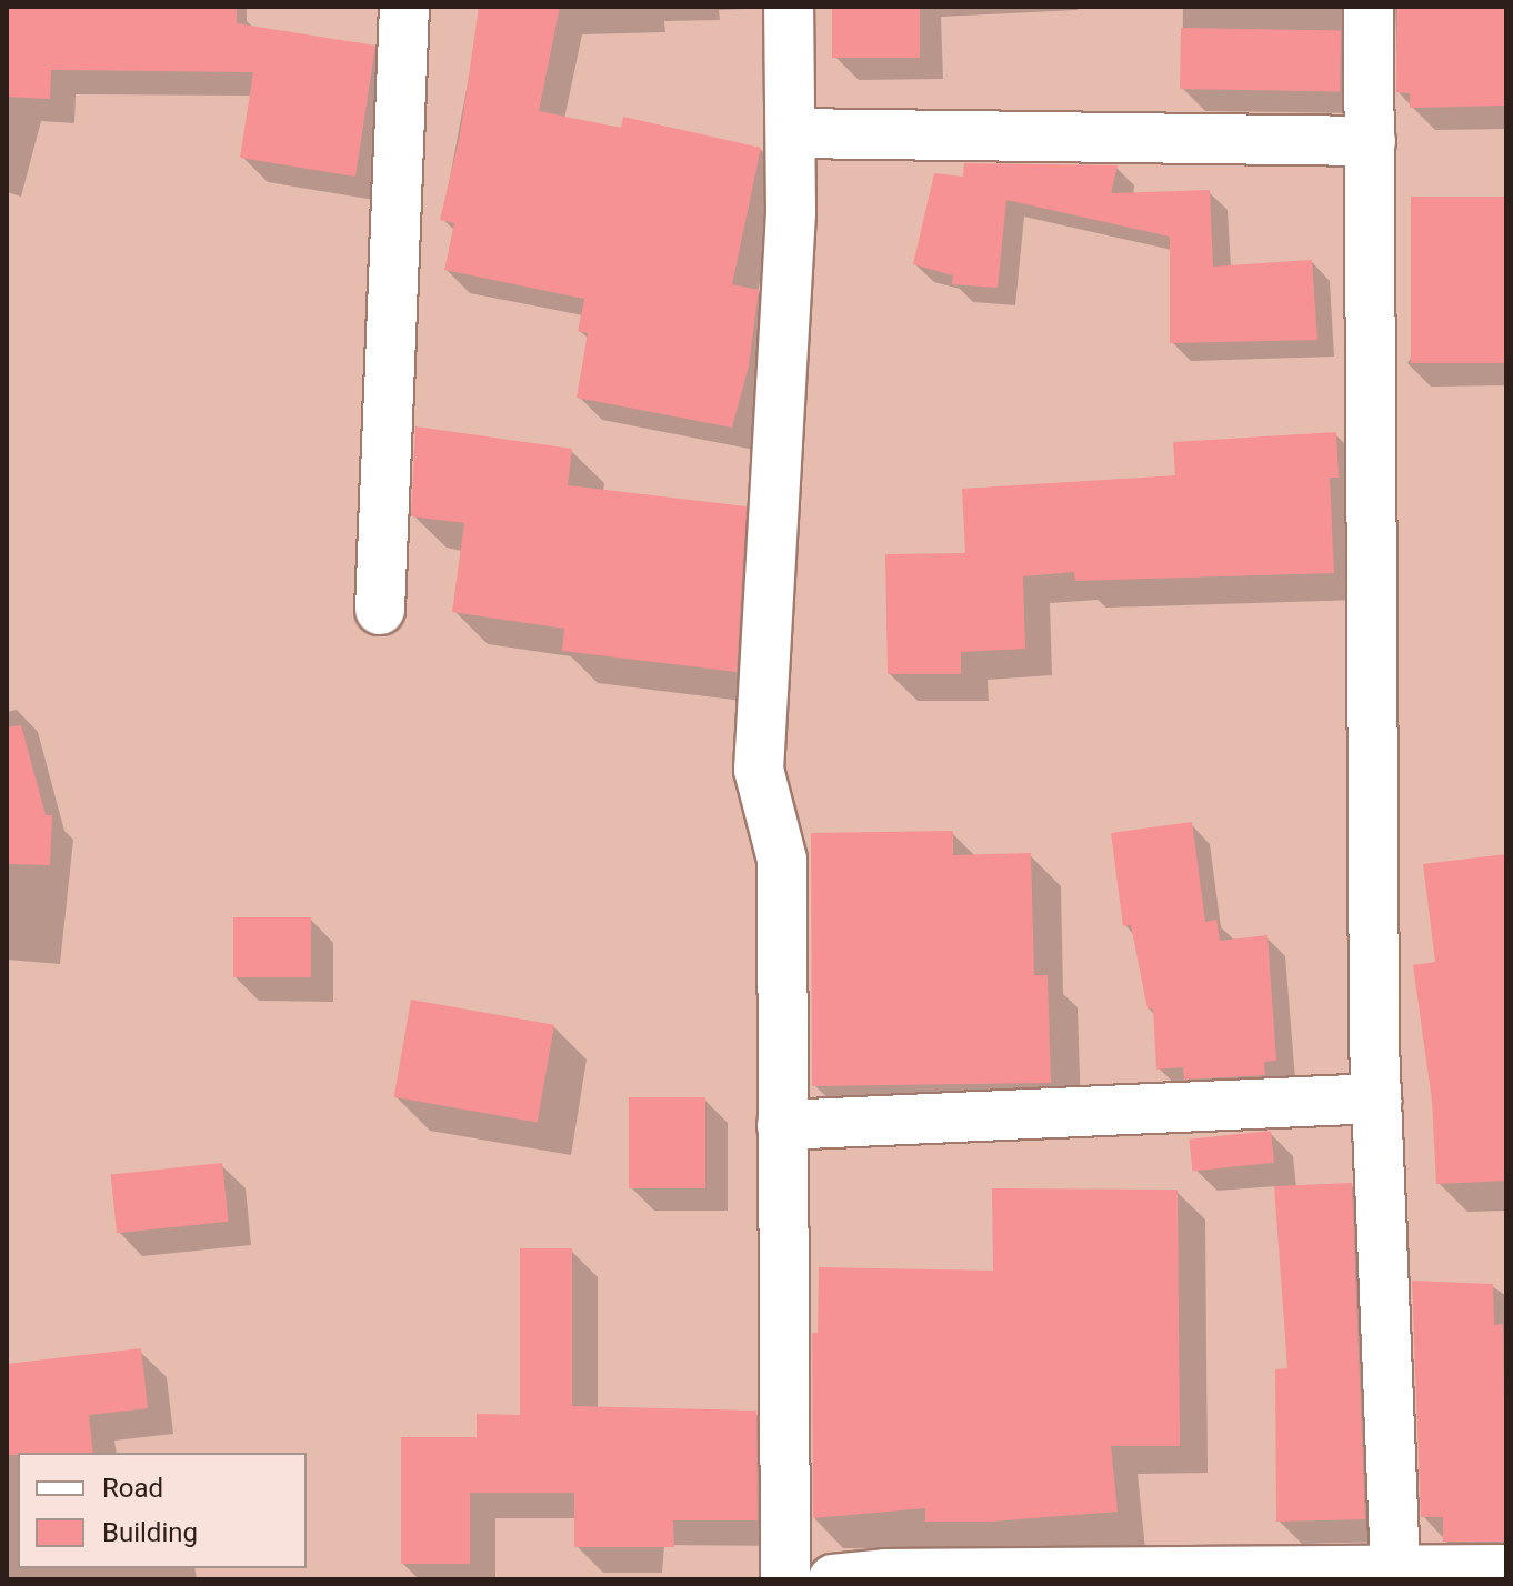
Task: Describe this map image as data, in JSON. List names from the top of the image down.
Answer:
{
  "legend": ["Road", "Building"]
}
